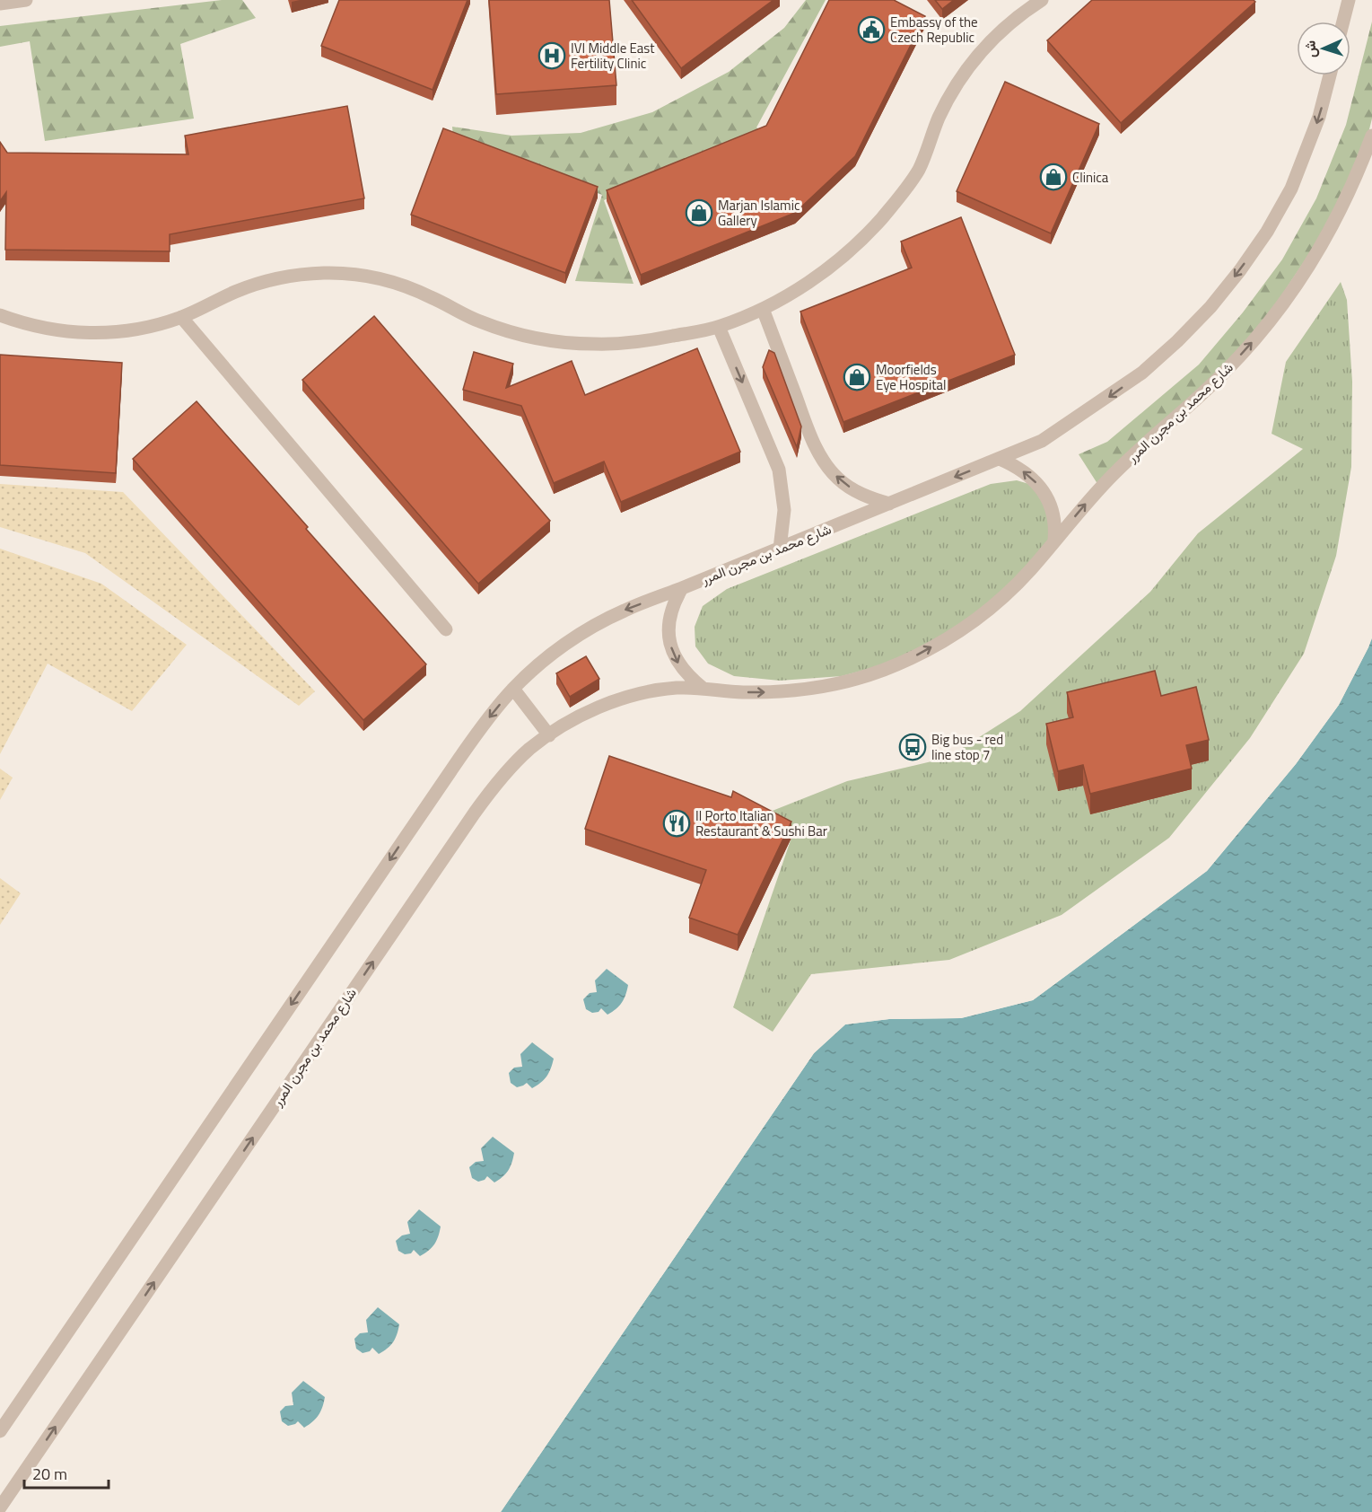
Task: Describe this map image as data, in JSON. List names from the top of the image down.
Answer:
{
  "streets": {
    "street": ["شارع محمد بن مجرن المرر"]
  },
  "places": {
    "public building": ["Embassy of the Czech Republic"],
    "hospital": ["IVI Middle East Fertility Clinic"],
    "shop": ["Clinica", "Marjan Islamic Gallery", "Moorfields Eye Hospital"],
    "bus stop": ["Big bus - red line stop 7"],
    "restaurant": ["Il Porto Italian Restaurant & Sushi Bar"]
  },
  "scale_bar": "20 m",
  "north": "left"
}
